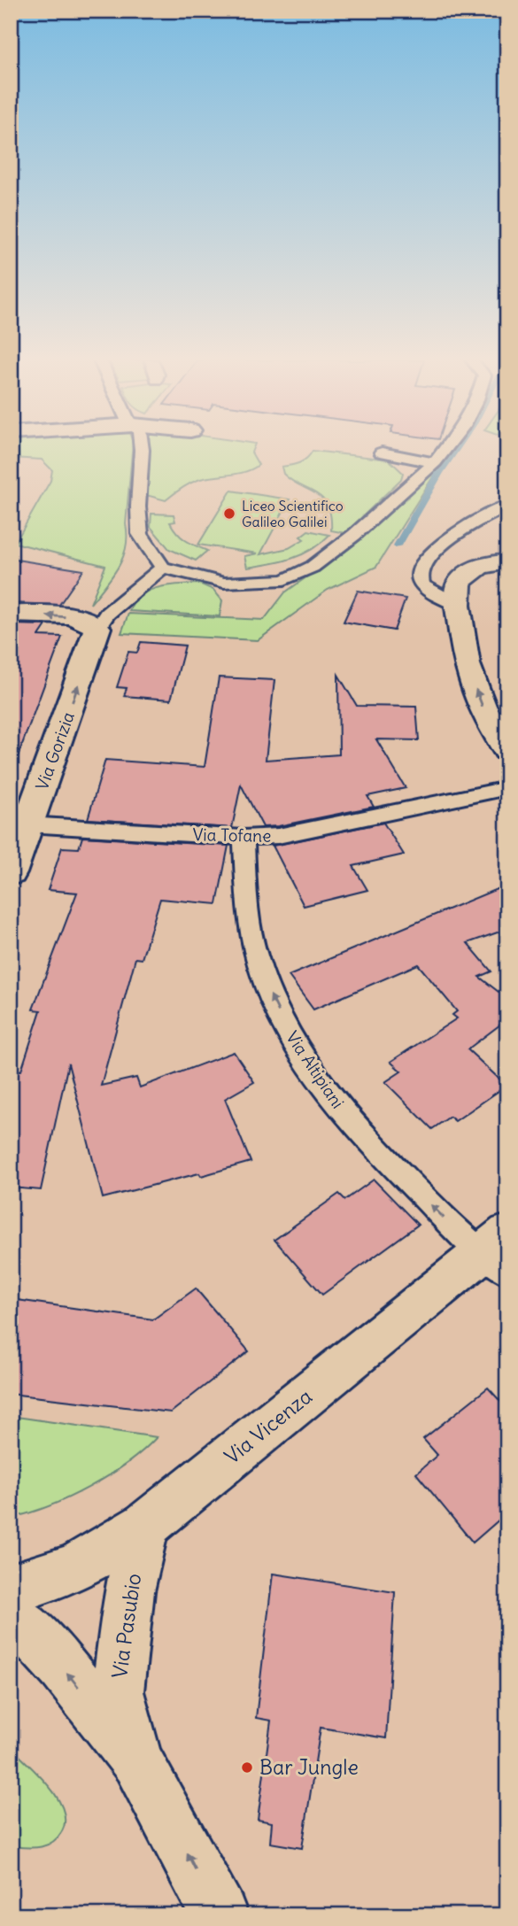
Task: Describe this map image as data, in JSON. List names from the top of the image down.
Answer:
{
  "streets": {
    "street": ["Via Gorizia", "Via Vicenza", "Via Pasubio"],
    "lane": ["Via Tofane", "Via Altipiani"]
  },
  "crossings": [
    ["Via Gorizia", "Via Tofane"],
    ["Via Tofane", "Via Altipiani"],
    ["Via Altipiani", "Via Vicenza"],
    ["Via Vicenza", "Via Pasubio"]
  ],
  "one_way": ["Via Gorizia", "Via Altipiani", "Via Pasubio"],
  "places": ["Liceo Scientifico Galileo Galilei", "Bar Jungle"]
}
